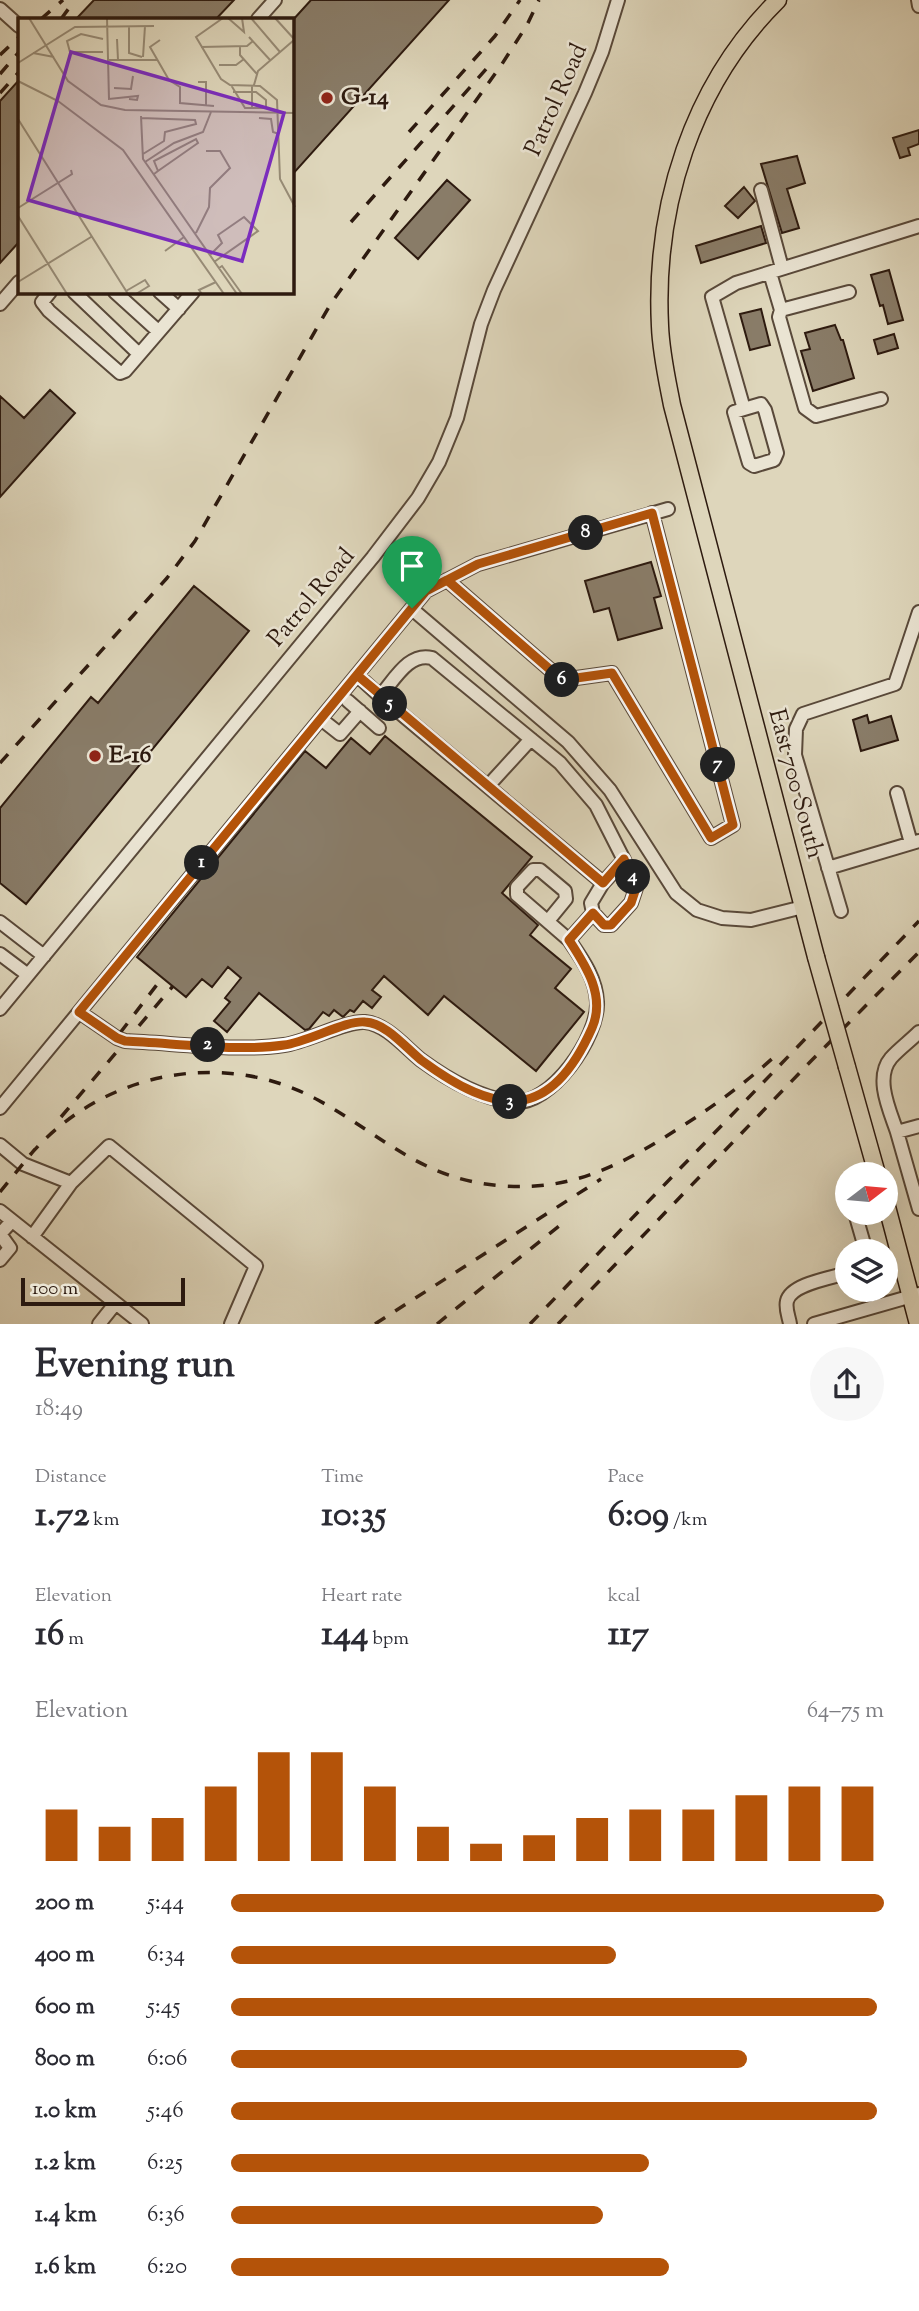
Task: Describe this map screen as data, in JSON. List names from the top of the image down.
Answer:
{
  "streets": {
    "main road": ["East 700 South"],
    "street": ["Patrol Road"]
  },
  "places": ["G-14", "E-16"],
  "scale_bar": "100 m",
  "north": "right",
  "page": {
    "pins": [
      "8",
      "6",
      "5",
      "7",
      "1",
      "4",
      "2",
      "3"
    ],
    "scale": "100 m",
    "heading": ["Evening run", "18:49"],
    "stats": [
      ["Distance", "1.72 km"],
      ["Time", "10:35"],
      ["Pace", "6:09 /km"],
      ["Elevation", "16 m"],
      ["Heart rate", "144 bpm"],
      ["kcal", "117"]
    ],
    "chart": ["Elevation", "64–75 m"],
    "list": [
      {
        "name": "200 m",
        "note": "5:44"
      },
      {
        "name": "400 m",
        "note": "6:34"
      },
      {
        "name": "600 m",
        "note": "5:45"
      },
      {
        "name": "800 m",
        "note": "6:06"
      },
      {
        "name": "1.0 km",
        "note": "5:46"
      },
      {
        "name": "1.2 km",
        "note": "6:25"
      },
      {
        "name": "1.4 km",
        "note": "6:36"
      },
      {
        "name": "1.6 km",
        "note": "6:20"
      }
    ]
  }
}
